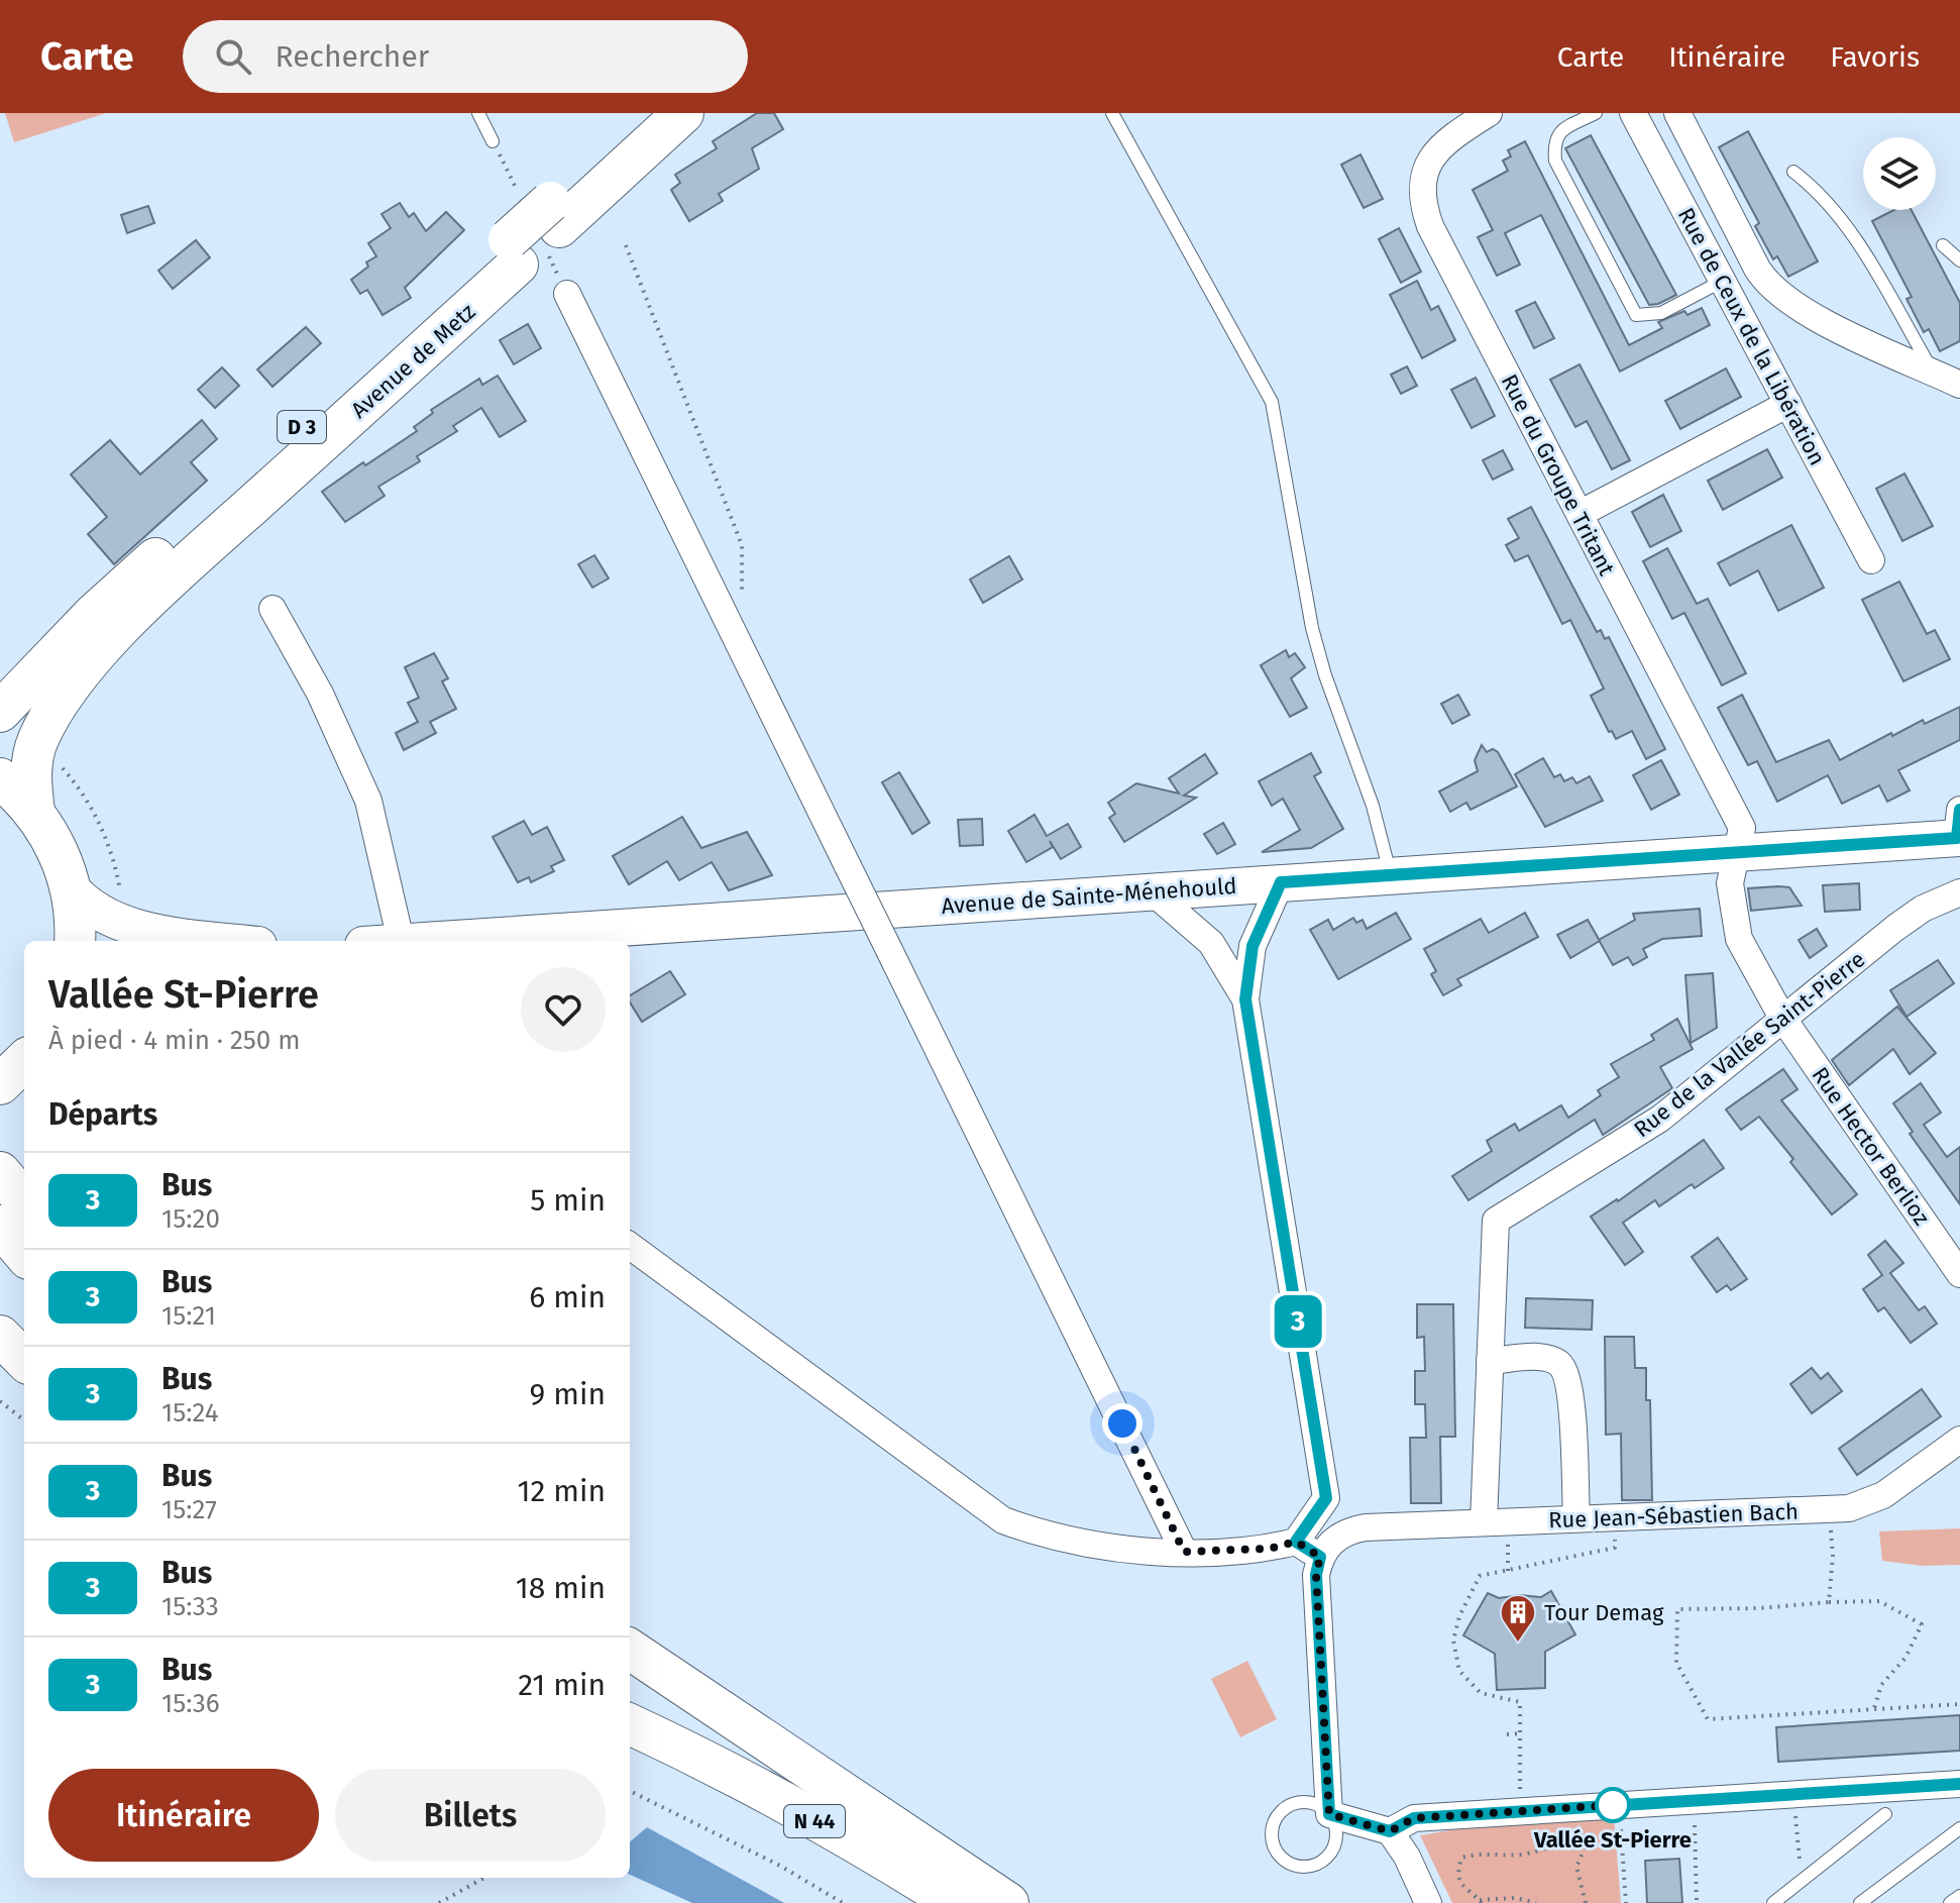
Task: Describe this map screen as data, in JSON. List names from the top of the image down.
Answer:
{
  "streets": {
    "main road": [
      "Avenue de Metz",
      "D 3",
      "Avenue de Sainte-Ménehould",
      "N 44"
    ],
    "street": [
      "Rue de Ceux de la Libération",
      "Rue du Groupe Tritant",
      "Rue de la Vallée Saint-Pierre",
      "Rue Hector Berlioz",
      "Rue Jean-Sébastien Bach"
    ]
  },
  "crossings": [
    ["Rue du Groupe Tritant", "Avenue de Sainte-Ménehould"],
    ["Rue du Groupe Tritant", "Rue de la Vallée Saint-Pierre"],
    ["Rue du Groupe Tritant", "Rue Hector Berlioz"],
    ["Rue de la Vallée Saint-Pierre", "Rue Hector Berlioz"]
  ],
  "places": {
    "building": ["Tour Demag"],
    "other": ["Vallée St-Pierre"]
  },
  "lines": ["bus line 3"],
  "page": {
    "header": "Carte",
    "search": "Rechercher",
    "nav": ["Carte", "Itinéraire", "Favoris"],
    "on_map": "3",
    "heading": [
      ["Vallée St-Pierre", "À pied · 4 min · 250 m"],
      "Départs"
    ],
    "list": [
      {
        "mark": "3",
        "name": "Bus",
        "note": "15:20",
        "value": "5 min"
      },
      {
        "mark": "3",
        "name": "Bus",
        "note": "15:21",
        "value": "6 min"
      },
      {
        "mark": "3",
        "name": "Bus",
        "note": "15:24",
        "value": "9 min"
      },
      {
        "mark": "3",
        "name": "Bus",
        "note": "15:27",
        "value": "12 min"
      },
      {
        "mark": "3",
        "name": "Bus",
        "note": "15:33",
        "value": "18 min"
      },
      {
        "mark": "3",
        "name": "Bus",
        "note": "15:36",
        "value": "21 min"
      }
    ],
    "buttons": ["Itinéraire", "Billets"]
  }
}
